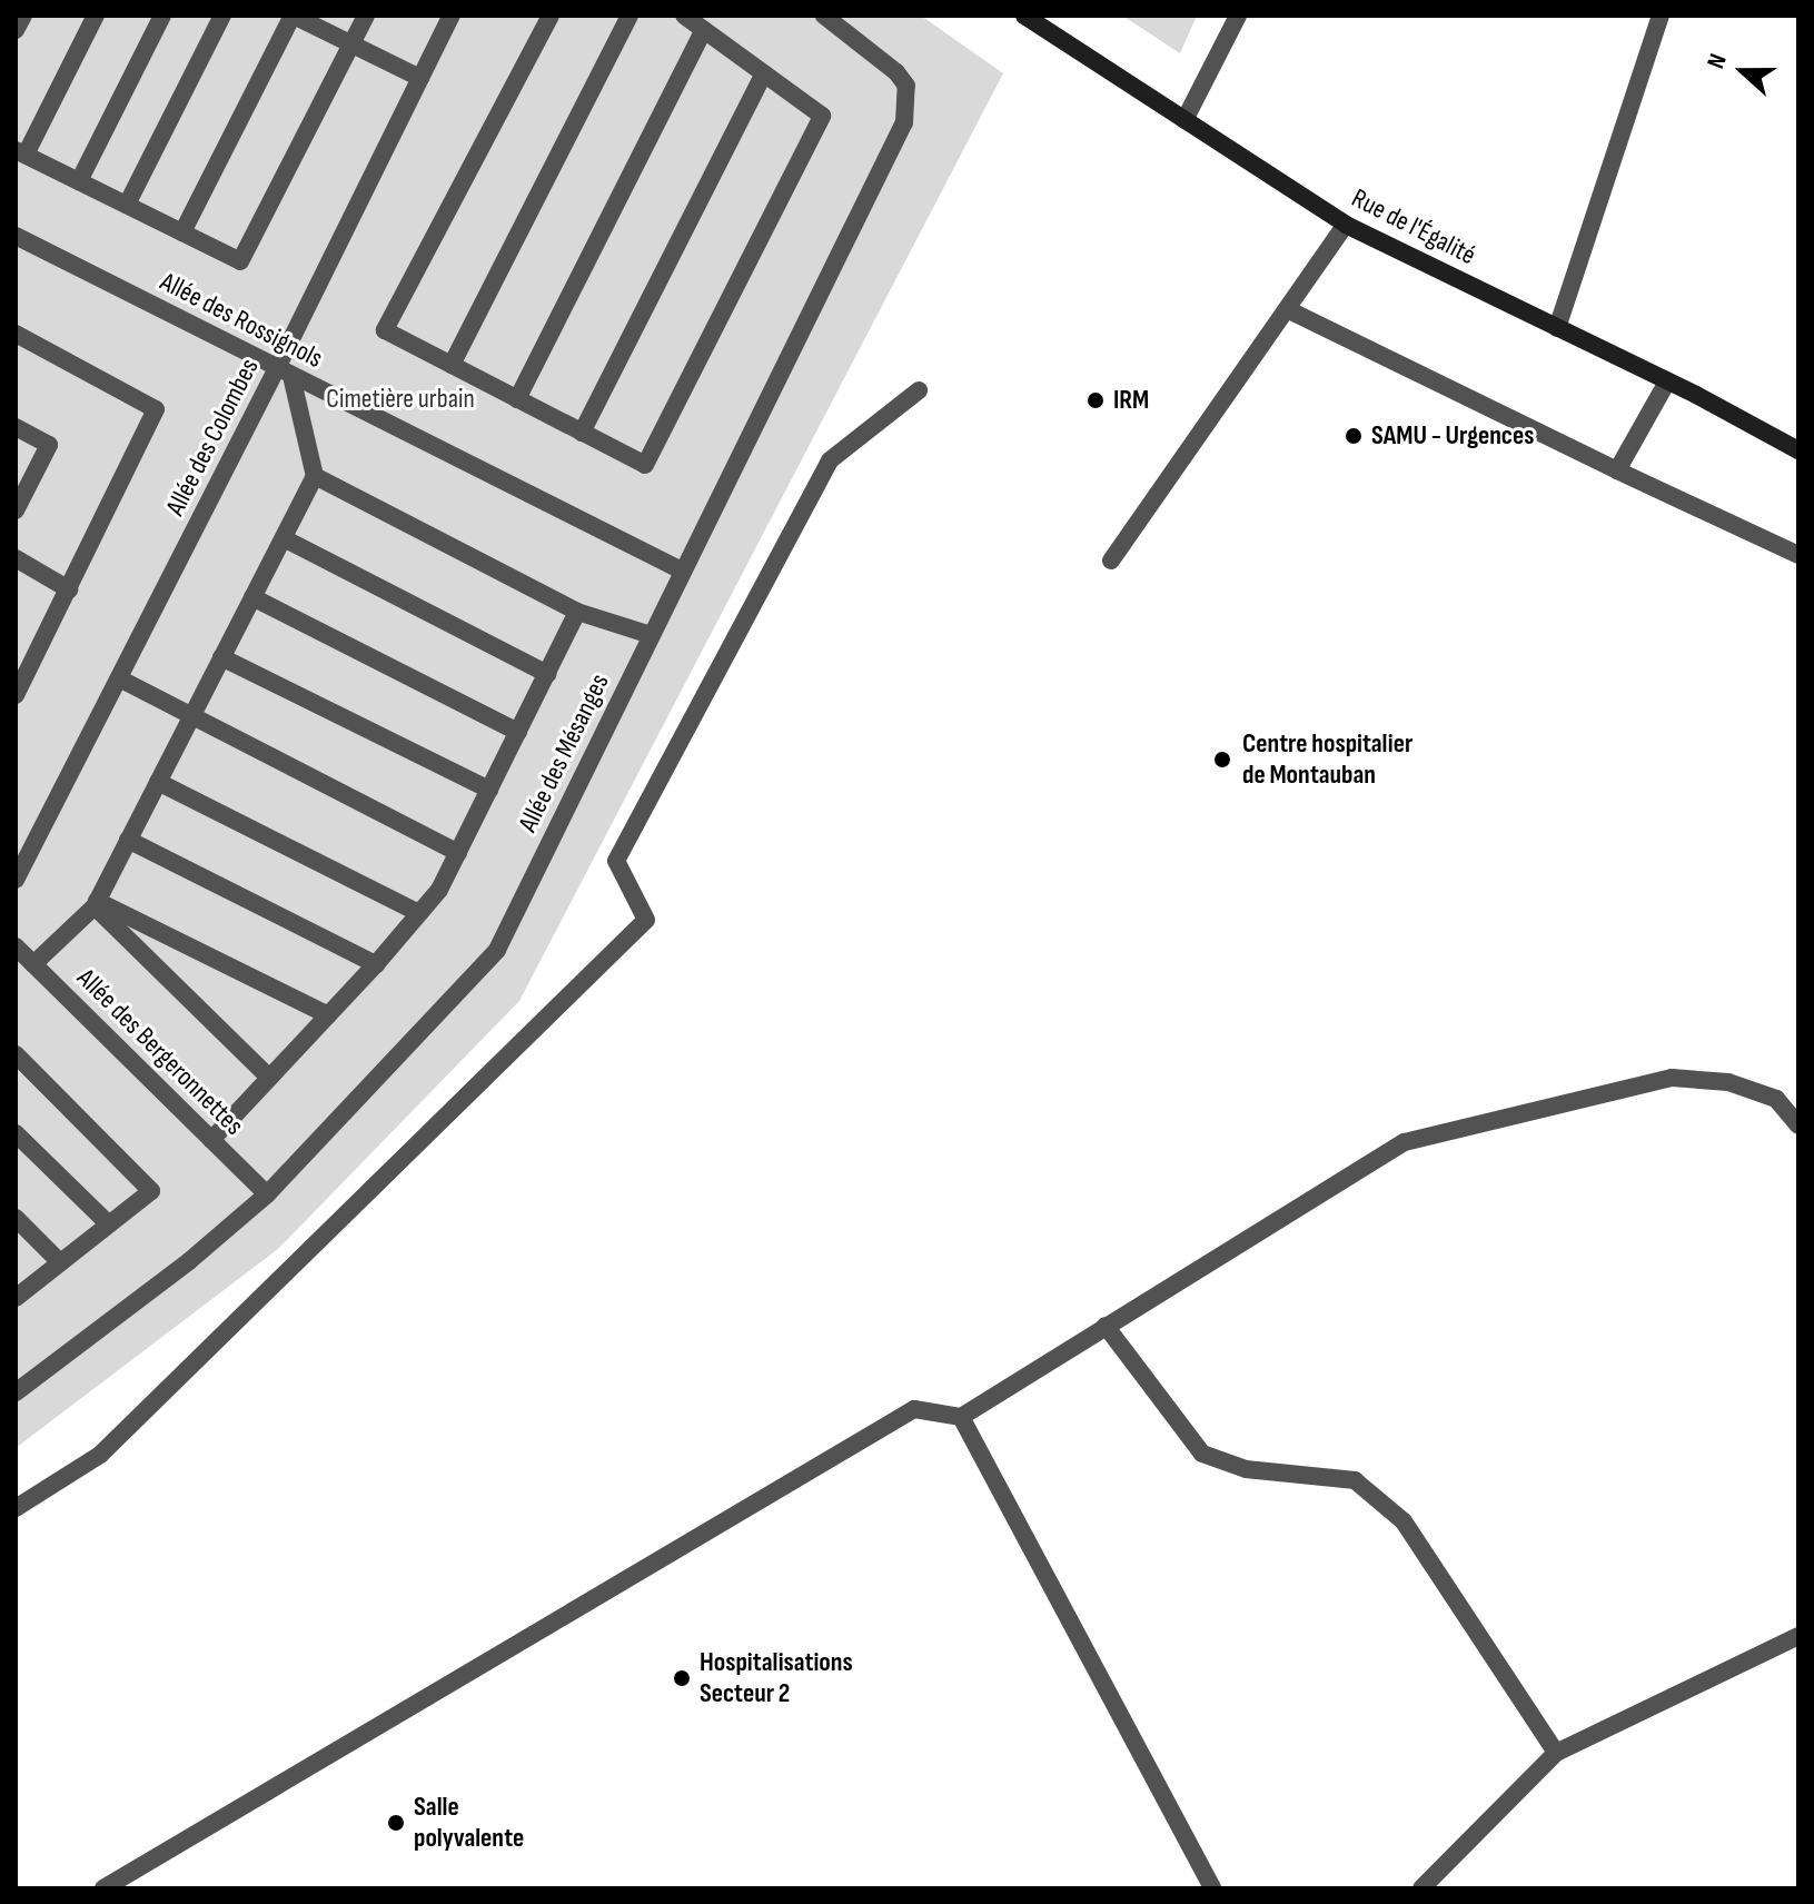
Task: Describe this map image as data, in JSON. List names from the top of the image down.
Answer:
{
  "streets": {
    "street": ["Rue de l'Égalité"],
    "lane": [
      "Allée des Rossignols",
      "Allée des Colombes",
      "Allée des Mésanges",
      "Allée des Bergeronnettes"
    ]
  },
  "crossings": [
    ["Allée des Rossignols", "Allée des Colombes"],
    ["Allée des Rossignols", "Allée des Mésanges"],
    ["Allée des Mésanges", "Allée des Bergeronnettes"]
  ],
  "parks": ["Cimetière urbain"],
  "places": [
    "IRM",
    "SAMU - Urgences",
    "Centre hospitalier de Montauban",
    "Hospitalisations Secteur 2",
    "Salle polyvalente"
  ],
  "north": "left"
}
